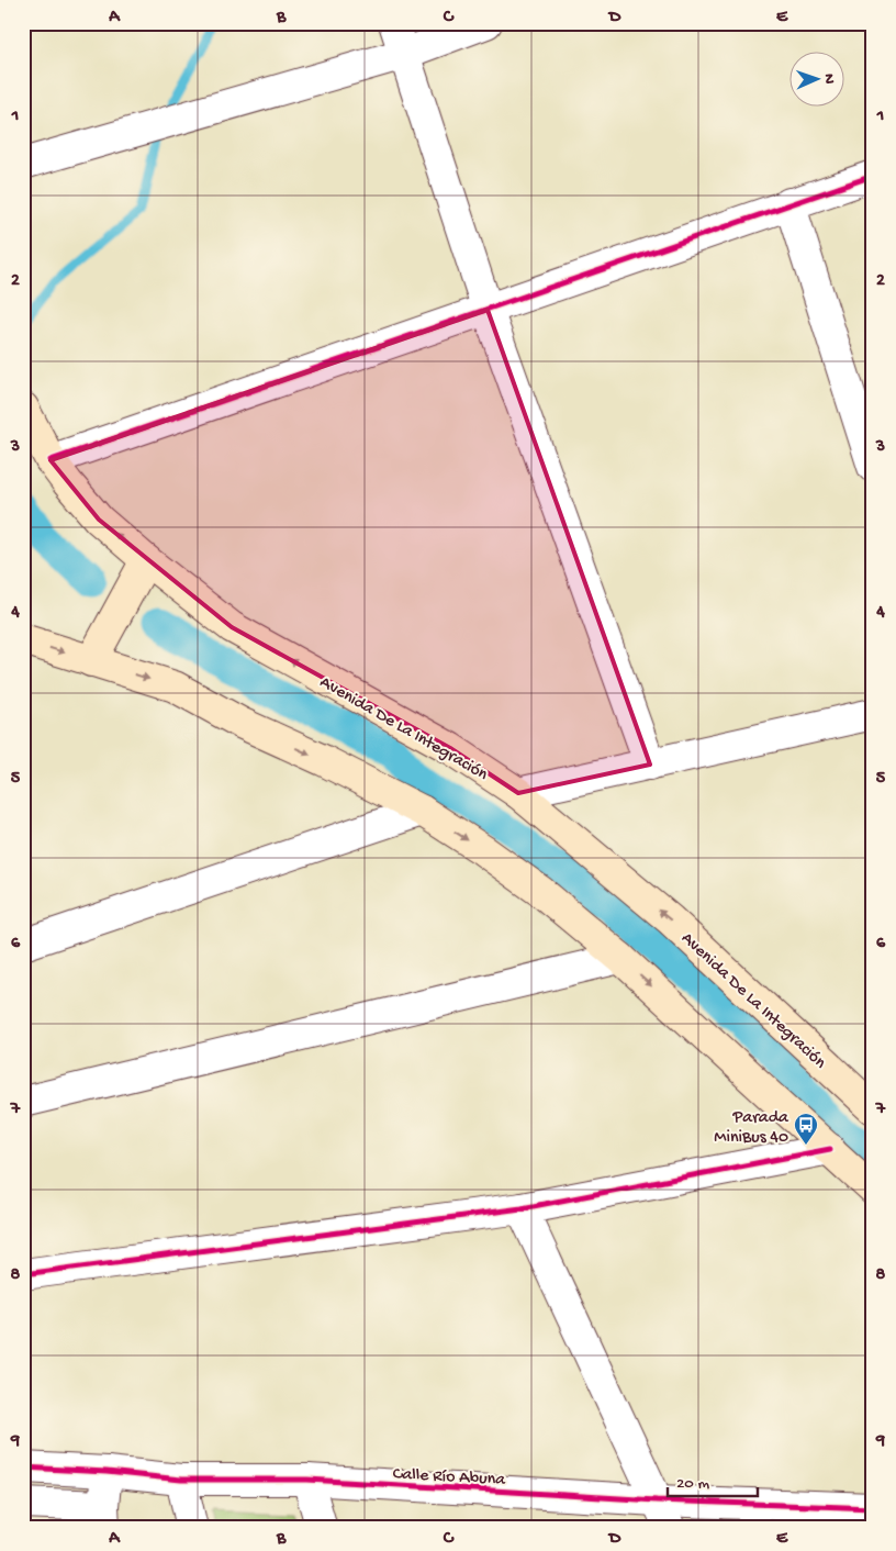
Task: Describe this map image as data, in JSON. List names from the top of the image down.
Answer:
{
  "streets": {
    "main road": ["Avenida De La Integración"],
    "street": ["Calle Río Abuna"]
  },
  "places": {
    "bus stop": ["Parada MiniBus 40"]
  },
  "scale_bar": "20 m",
  "north": "right",
  "grid": {
    "columns": [
      "A",
      "B",
      "C",
      "D",
      "E"
    ],
    "rows": [
      "1",
      "2",
      "3",
      "4",
      "5",
      "6",
      "7",
      "8",
      "9"
    ]
  }
}
